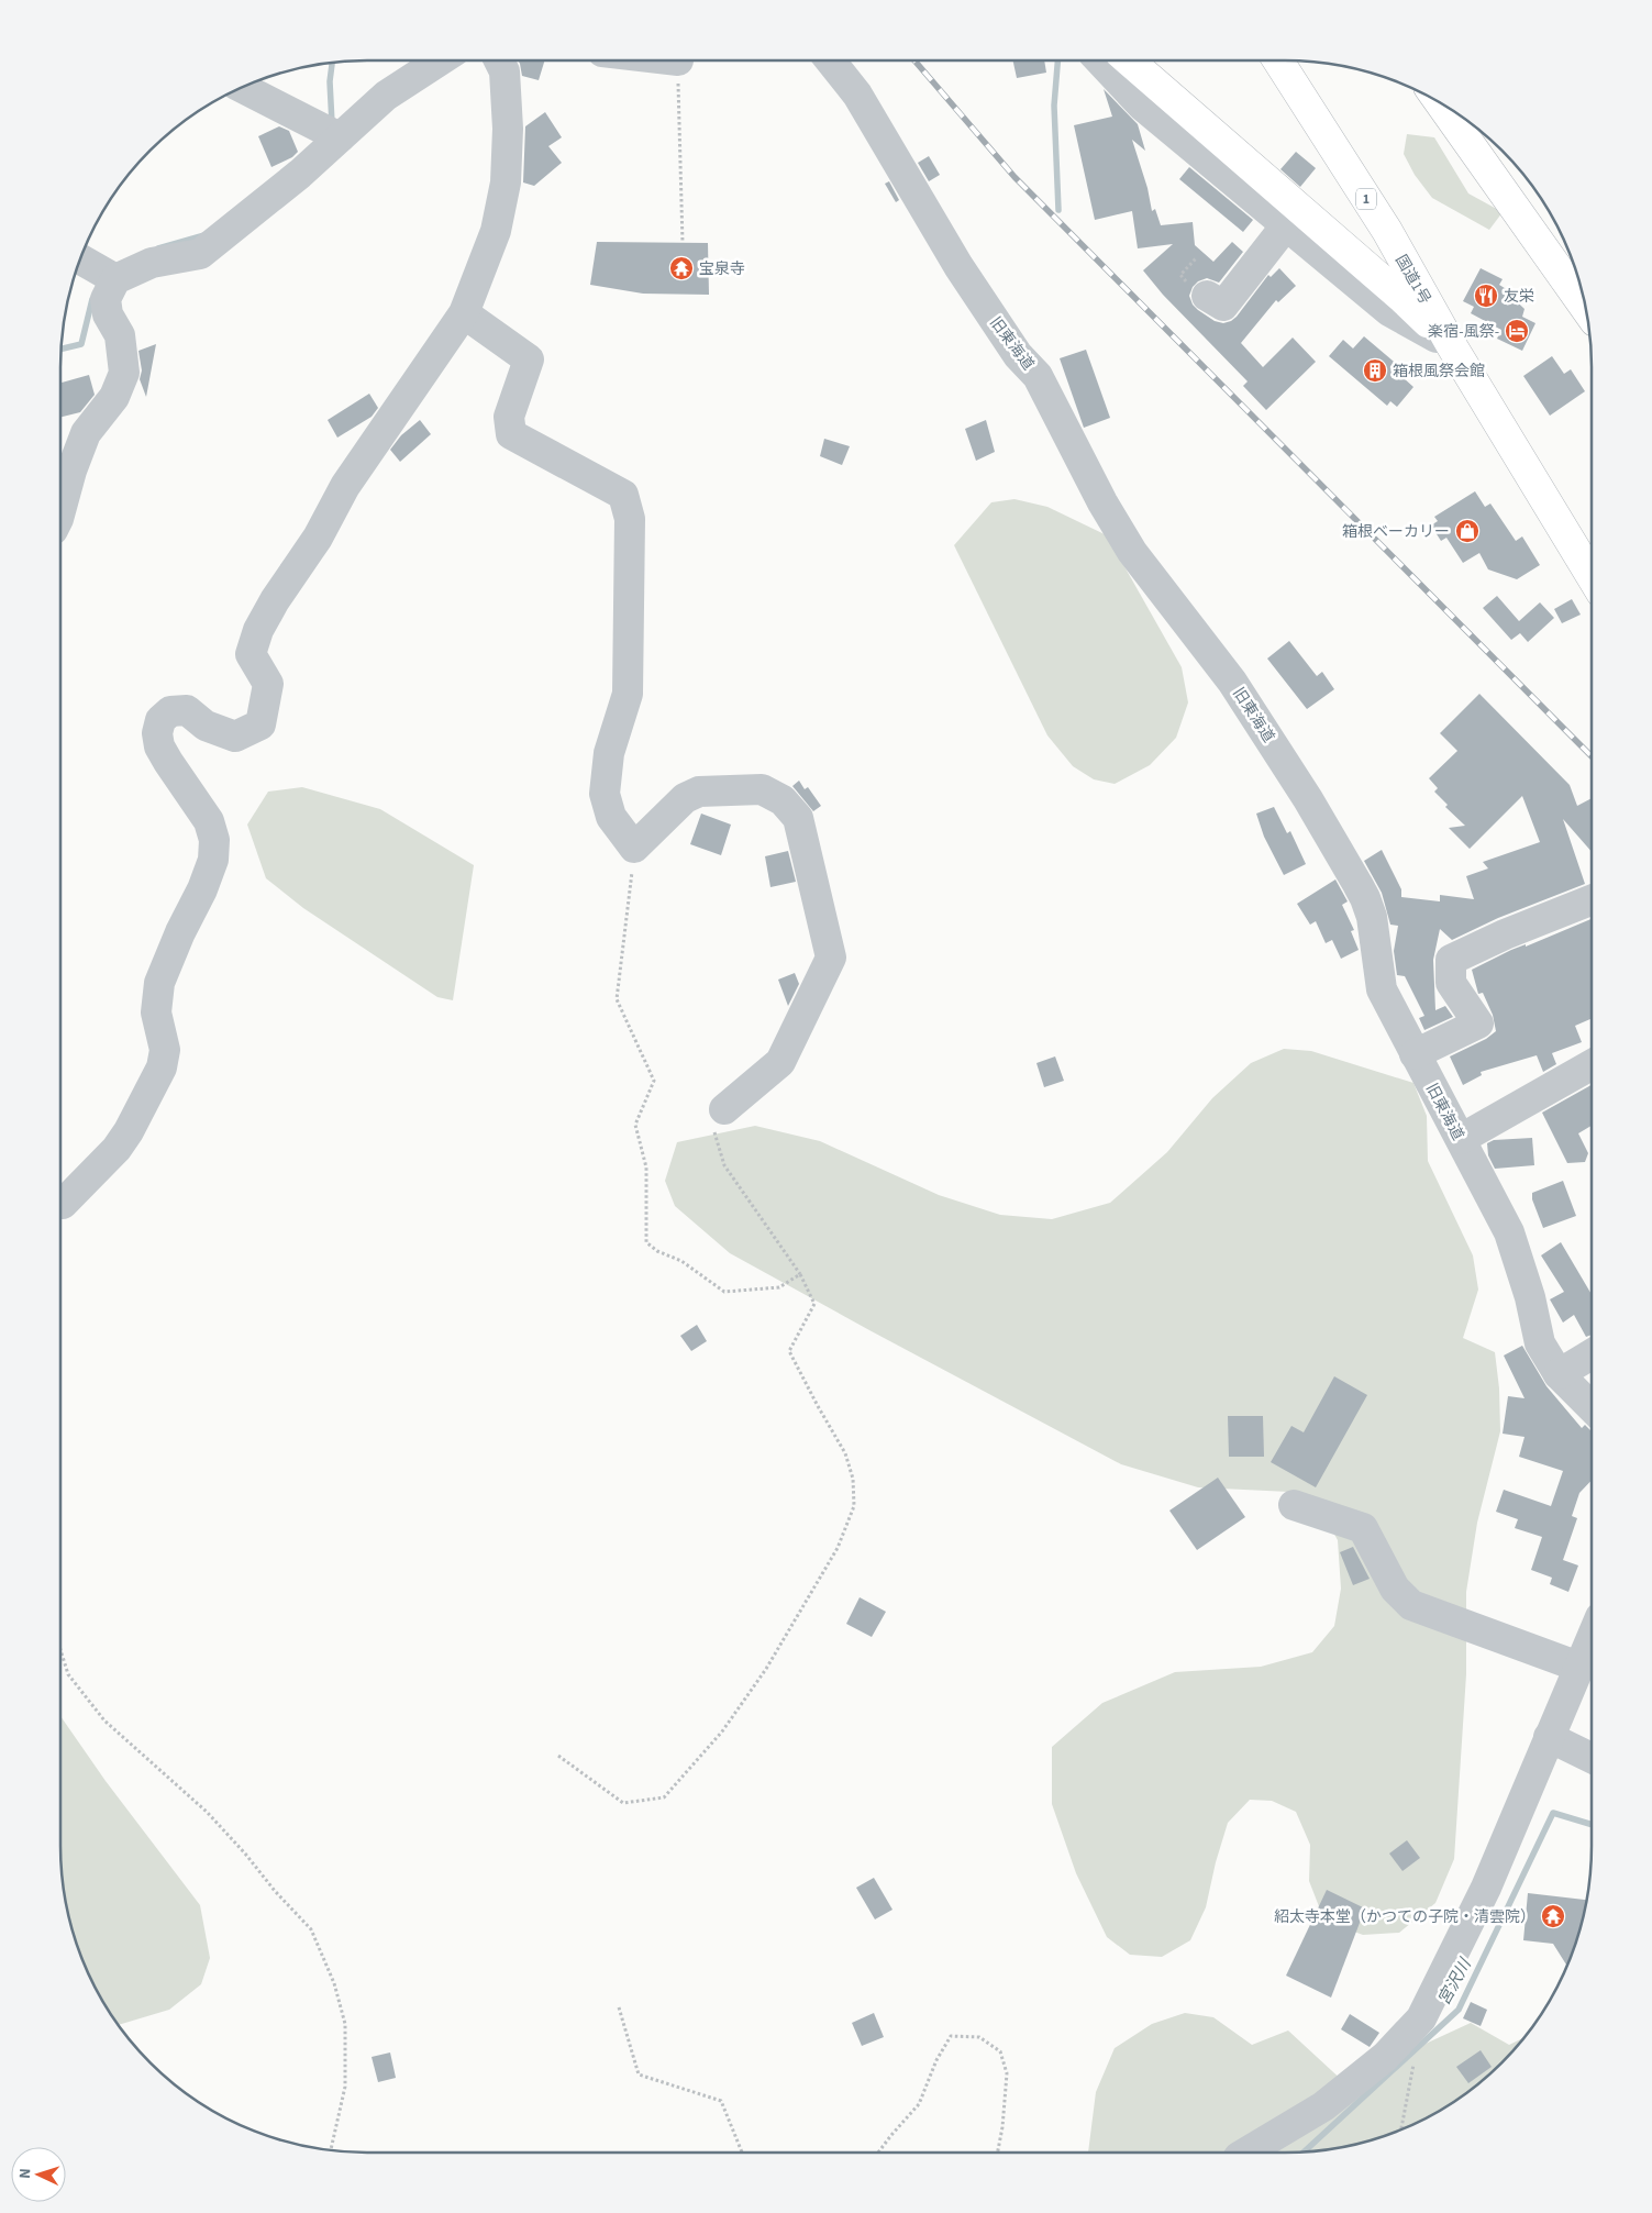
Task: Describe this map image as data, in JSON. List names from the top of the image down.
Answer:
{
  "streets": {
    "highway": ["1", "国道1号"],
    "street": ["旧東海道"]
  },
  "water": ["宮沢川"],
  "places": {
    "temple": ["宝泉寺", "紹太寺本堂（かつての子院・清雲院）"],
    "restaurant": ["友栄"],
    "hotel": ["楽宿-風祭-"],
    "building": ["箱根風祭会館"],
    "shop": ["箱根ベーカリー"]
  },
  "north": "left"
}
